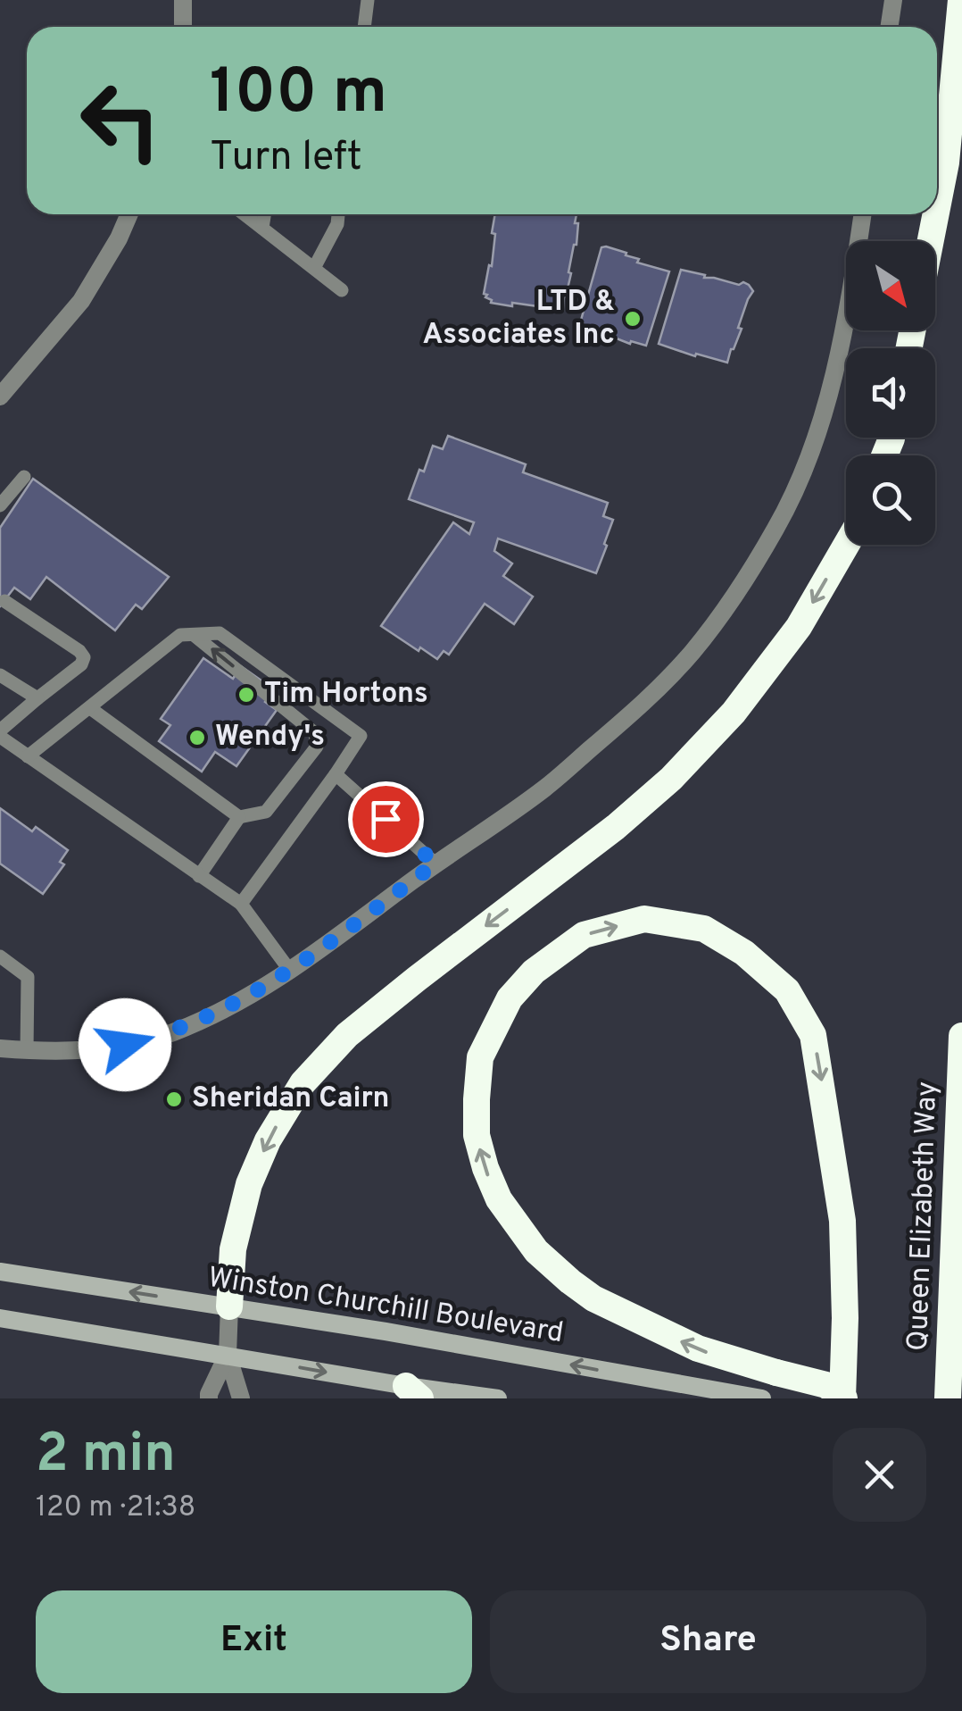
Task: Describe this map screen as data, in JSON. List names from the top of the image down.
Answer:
{
  "streets": {
    "highway": ["Queen Elizabeth Way"],
    "main road": ["Winston Churchill Boulevard"]
  },
  "places": [
    "LTD & Associates Inc",
    "Tim Hortons",
    "Wendy's",
    "Sheridan Cairn"
  ],
  "north": "bottom right",
  "page": {
    "turn": ["100 m", "Turn left"],
    "heading": ["2 min", "120 m · 21:38"],
    "buttons": ["Exit", "Share"]
  }
}
